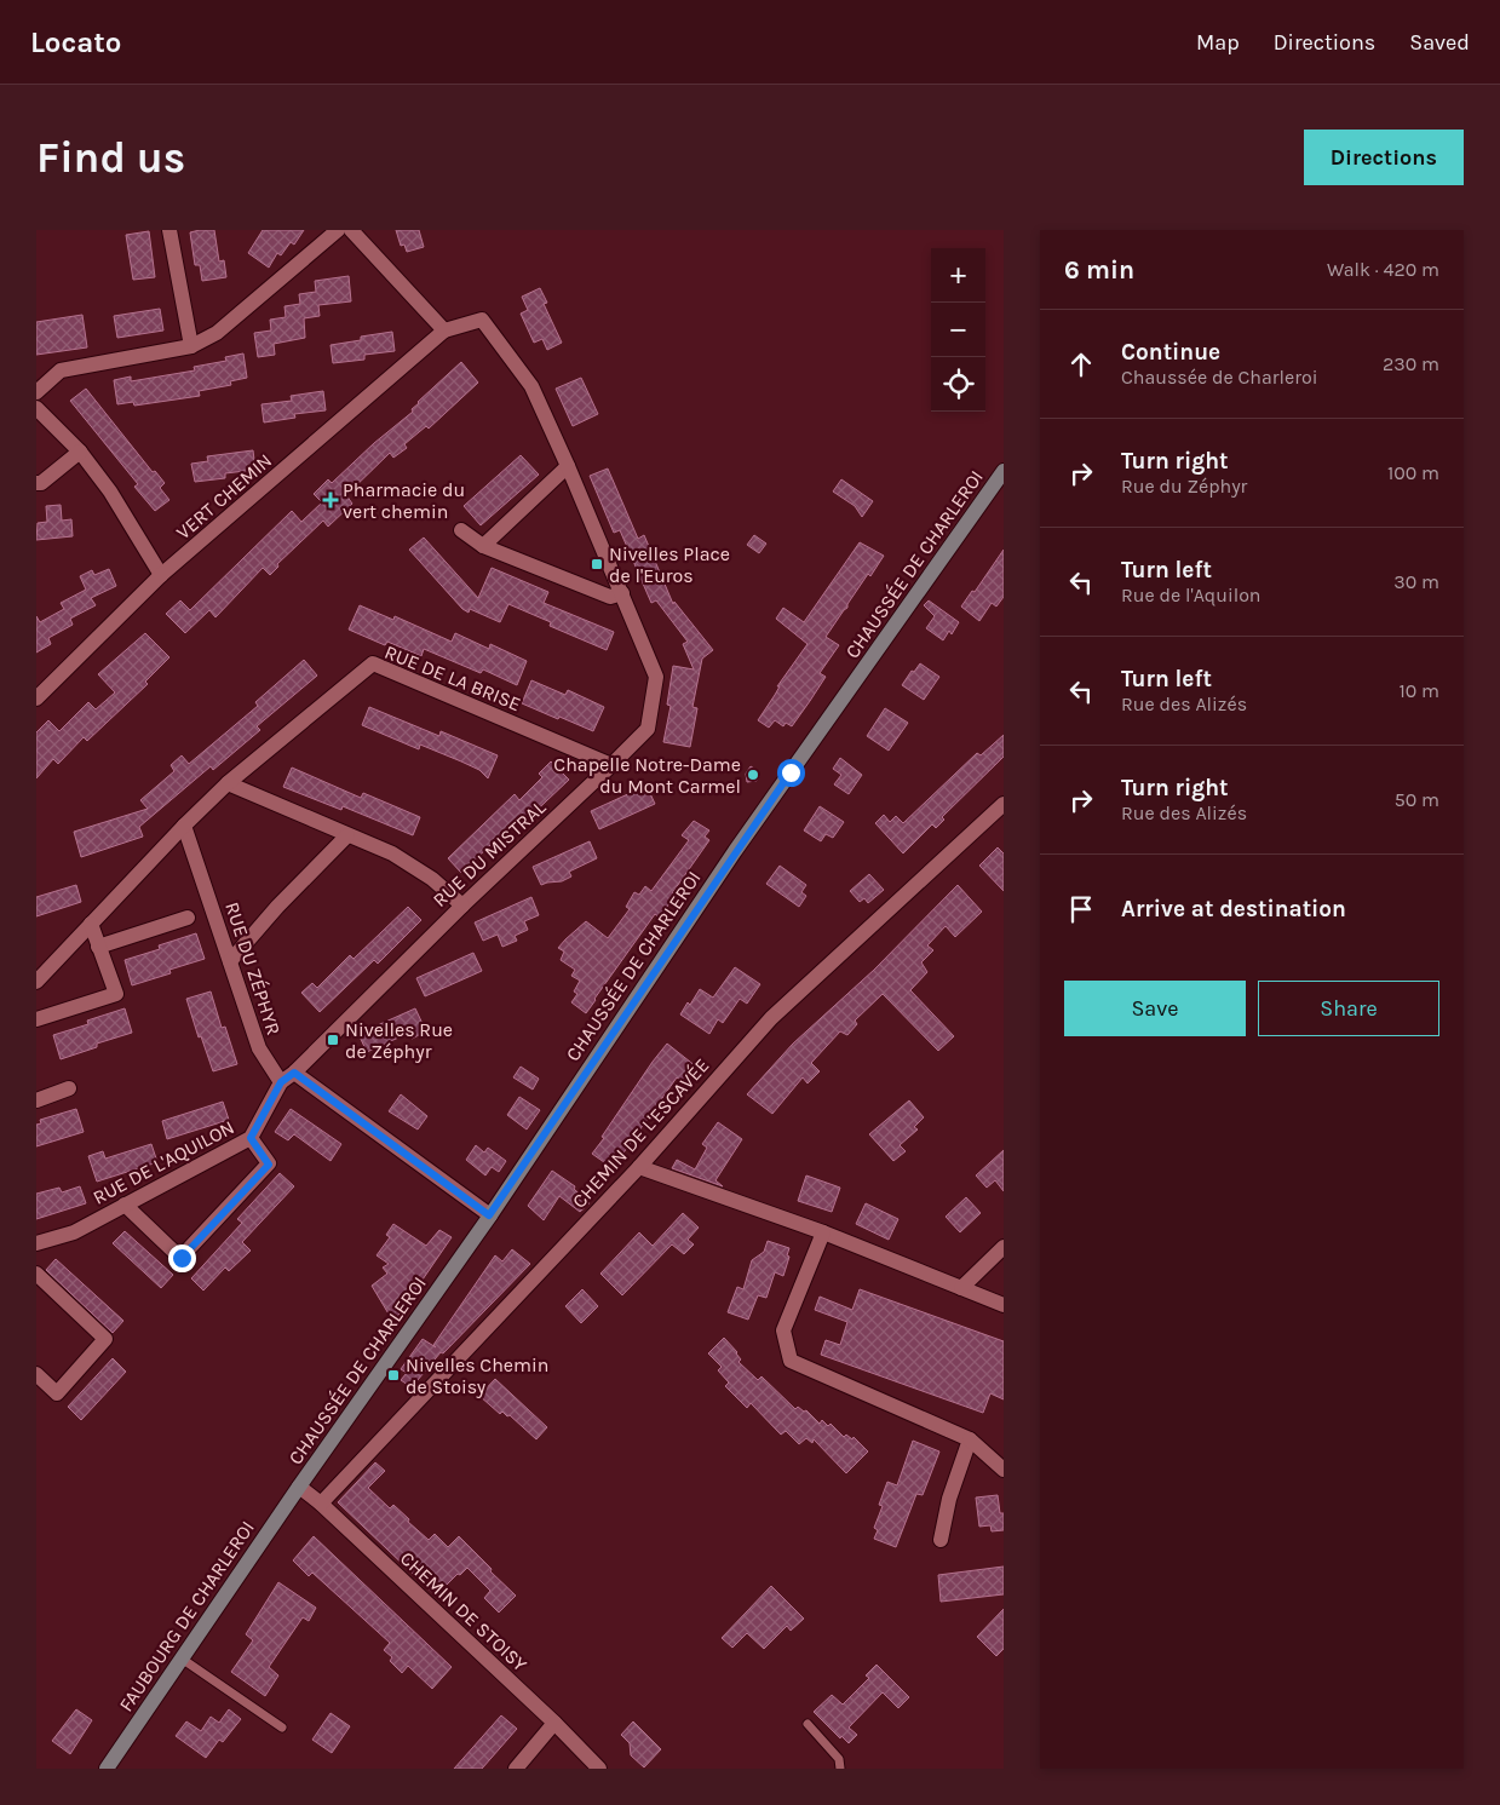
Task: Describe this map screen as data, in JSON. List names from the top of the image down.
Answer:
{
  "streets": {
    "main road": ["CHAUSSÉE DE CHARLEROI", "FAUBOURG DE CHARLEROI"],
    "street": [
      "VERT CHEMIN",
      "RUE DE LA BRISE",
      "RUE DU MISTRAL",
      "RUE DU ZÉPHYR",
      "CHEMIN DE L'ESCAVÉE",
      "RUE DE L'AQUILON",
      "CHEMIN DE STOISY"
    ]
  },
  "crossings": [
    ["VERT CHEMIN", "RUE DU MISTRAL"],
    ["CHAUSSÉE DE CHARLEROI", "CHEMIN DE STOISY"],
    ["CHAUSSÉE DE CHARLEROI", "FAUBOURG DE CHARLEROI"],
    ["RUE DE LA BRISE", "RUE DU MISTRAL"],
    ["RUE DE LA BRISE", "RUE DU ZÉPHYR"],
    ["RUE DU ZÉPHYR", "RUE DE L'AQUILON"],
    ["CHEMIN DE L'ESCAVÉE", "CHEMIN DE STOISY"],
    ["CHEMIN DE STOISY", "FAUBOURG DE CHARLEROI"]
  ],
  "places": {
    "health": ["Pharmacie du vert chemin"],
    "transit": ["Nivelles Place de l'Euros", "Nivelles Rue de Zéphyr", "Nivelles Chemin de Stoisy"],
    "other": ["Chapelle Notre-Dame du Mont Carmel"]
  },
  "page": {
    "header": "Locato",
    "nav": ["Map", "Directions", "Saved"],
    "buttons": [
      "Directions",
      ["Save", "Share"]
    ],
    "title": "Find us",
    "heading": ["6 min", "Walk · 420 m"],
    "map_buttons": ["+", "−"],
    "list": [
      ["Continue", "Chaussée de Charleroi", "230 m"],
      ["Turn right", "Rue du Zéphyr", "100 m"],
      ["Turn left", "Rue de l'Aquilon", "30 m"],
      ["Turn left", "Rue des Alizés", "10 m"],
      ["Turn right", "Rue des Alizés", "50 m"],
      "Arrive at destination"
    ]
  }
}
